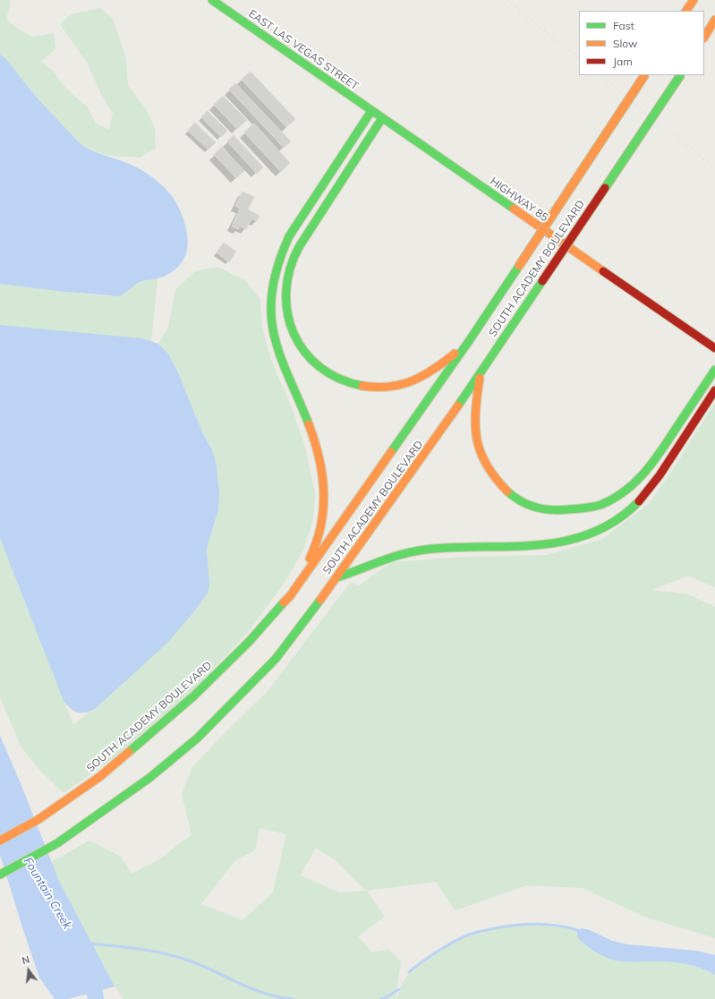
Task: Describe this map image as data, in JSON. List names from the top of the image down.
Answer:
{
  "streets": {
    "main road": ["EAST LAS VEGAS STREET", "HIGHWAY 85", "SOUTH ACADEMY BOULEVARD"]
  },
  "crossings": [
    ["EAST LAS VEGAS STREET", "HIGHWAY 85"]
  ],
  "water": ["Fountain Creek"],
  "legend": ["Fast", "Slow", "Jam"],
  "north": "top"
}
